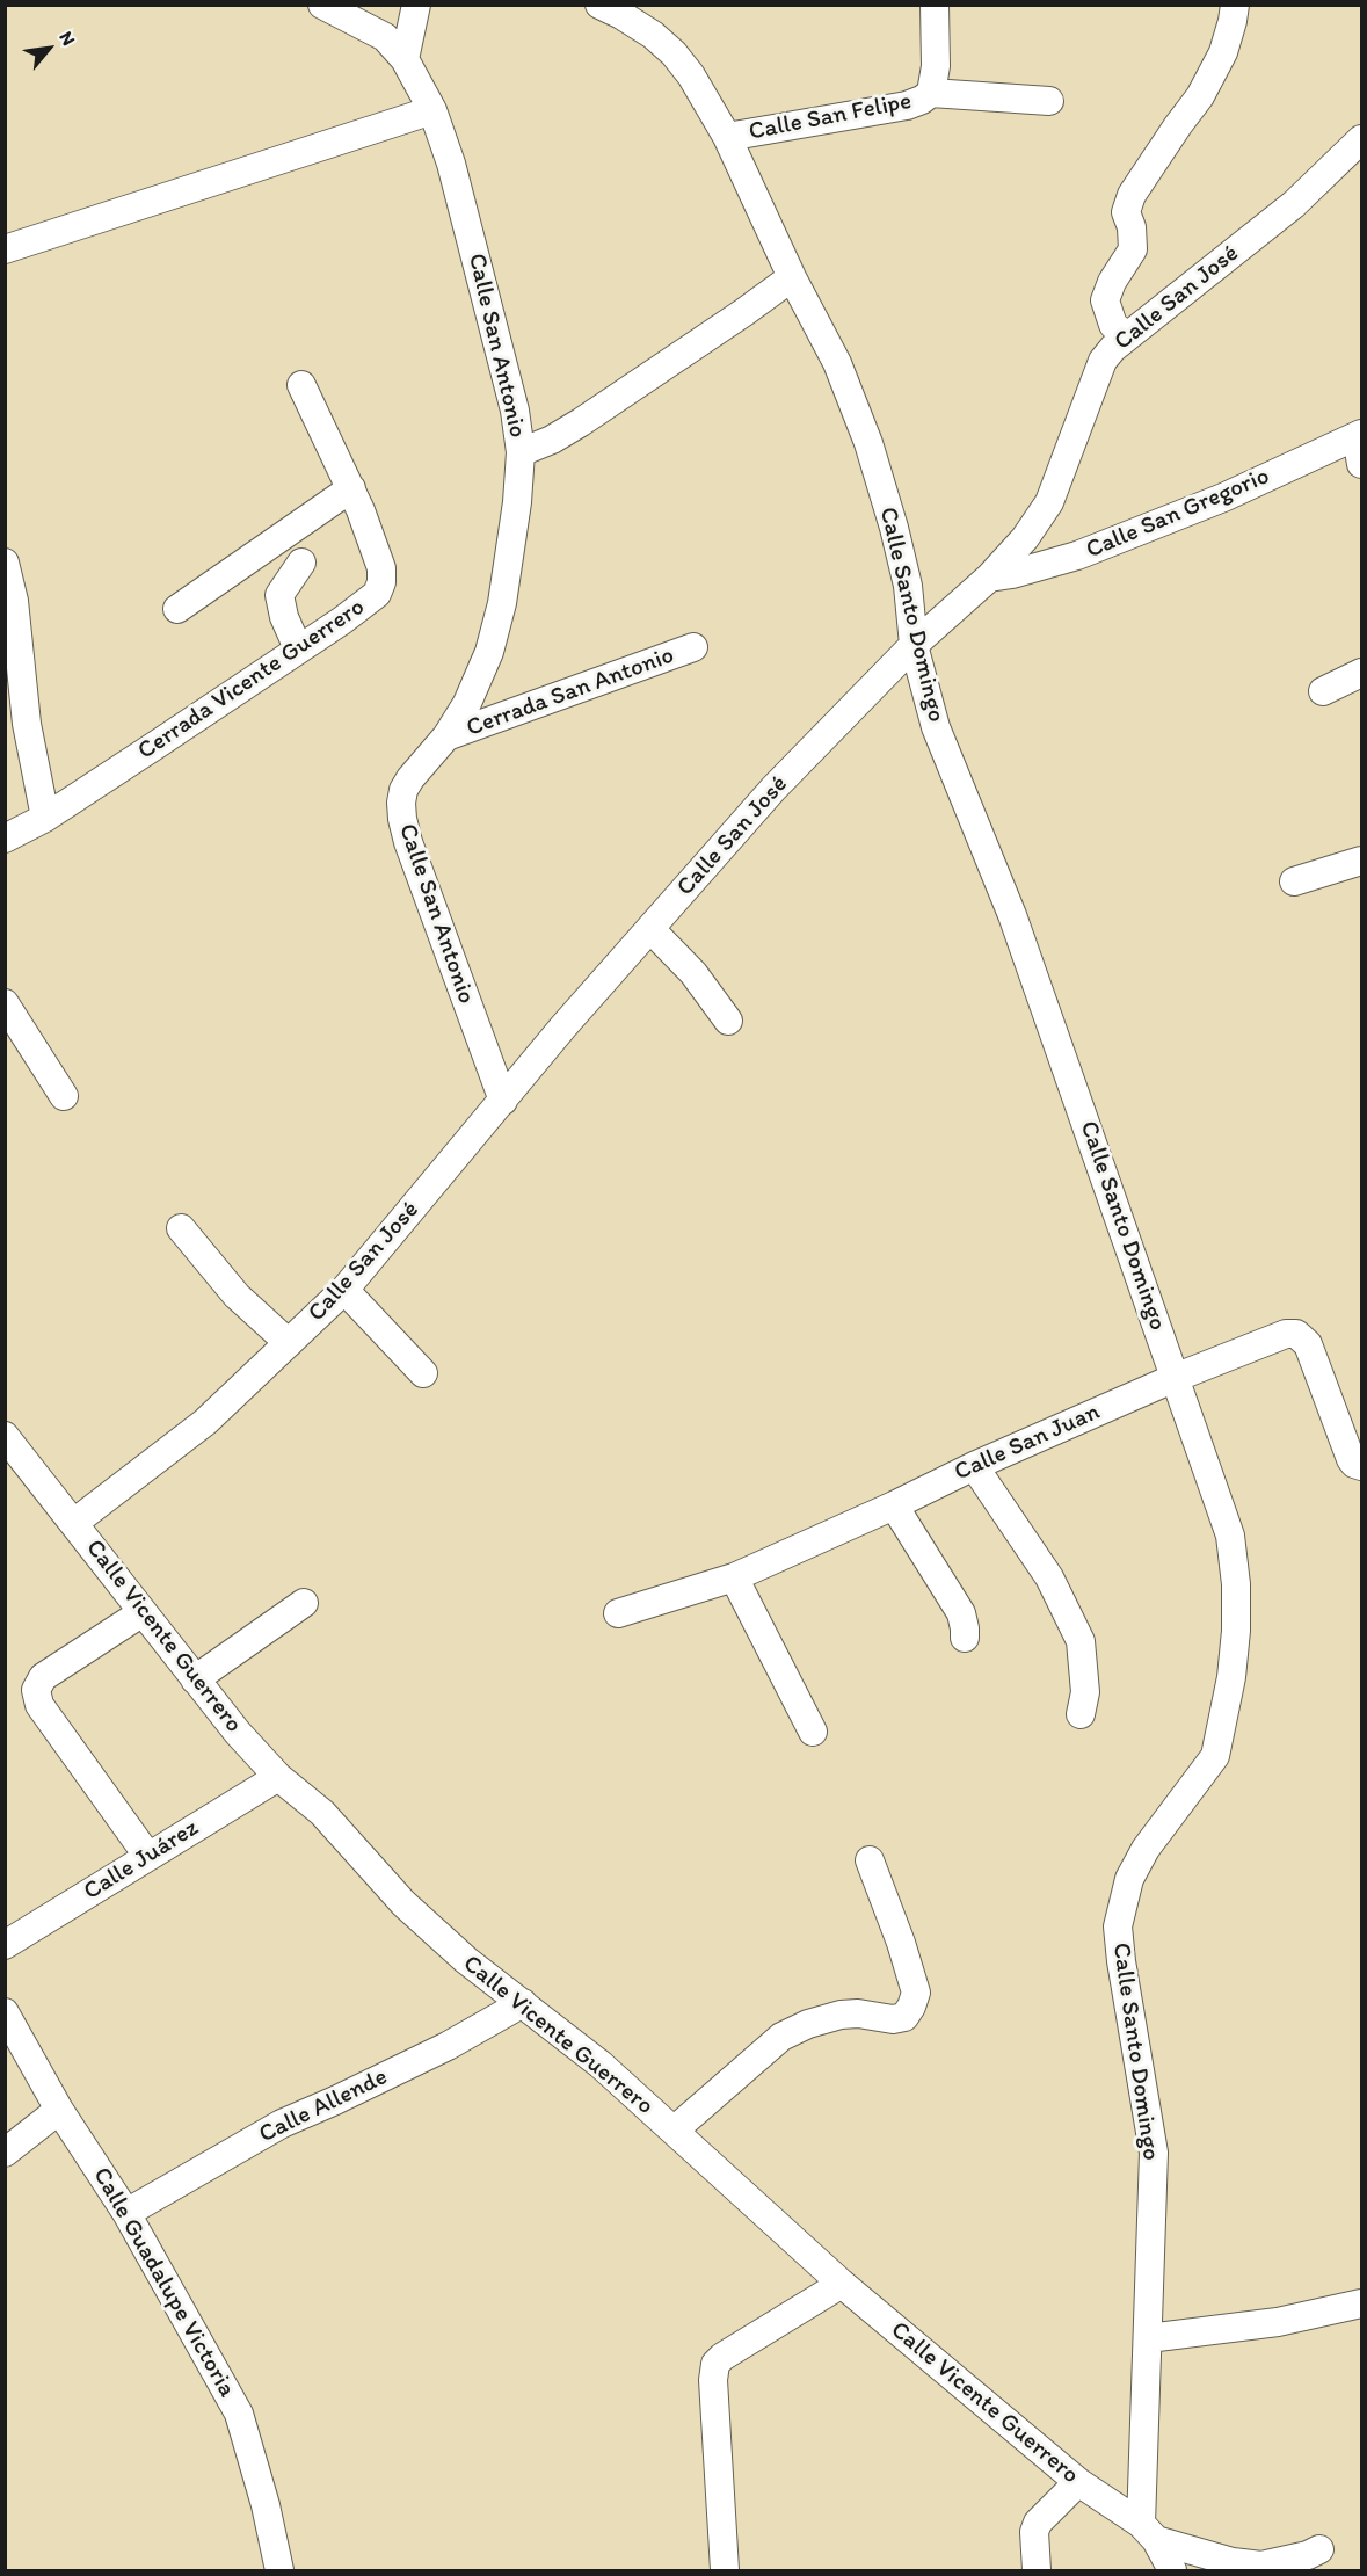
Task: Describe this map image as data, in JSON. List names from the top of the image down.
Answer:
{
  "streets": {
    "street": [
      "Calle San Felipe",
      "Calle San José",
      "Calle San Antonio",
      "Calle San Gregorio",
      "Calle Santo Domingo",
      "Cerrada Vicente Guerrero",
      "Cerrada San Antonio",
      "Calle San Juan",
      "Calle Vicente Guerrero",
      "Calle Juárez",
      "Calle Allende",
      "Calle Guadalupe Victoria"
    ]
  },
  "crossings": [
    ["Calle San Felipe", "Calle Santo Domingo"],
    ["Calle San José", "Calle San Antonio"],
    ["Calle San José", "Calle San Gregorio"],
    ["Calle San José", "Calle Santo Domingo"],
    ["Calle San José", "Calle Vicente Guerrero"],
    ["Calle San Antonio", "Cerrada San Antonio"],
    ["Calle Santo Domingo", "Calle San Juan"],
    ["Calle Santo Domingo", "Calle Vicente Guerrero"],
    ["Calle Vicente Guerrero", "Calle Juárez"],
    ["Calle Vicente Guerrero", "Calle Allende"],
    ["Calle Allende", "Calle Guadalupe Victoria"]
  ],
  "north": "top right"
}
